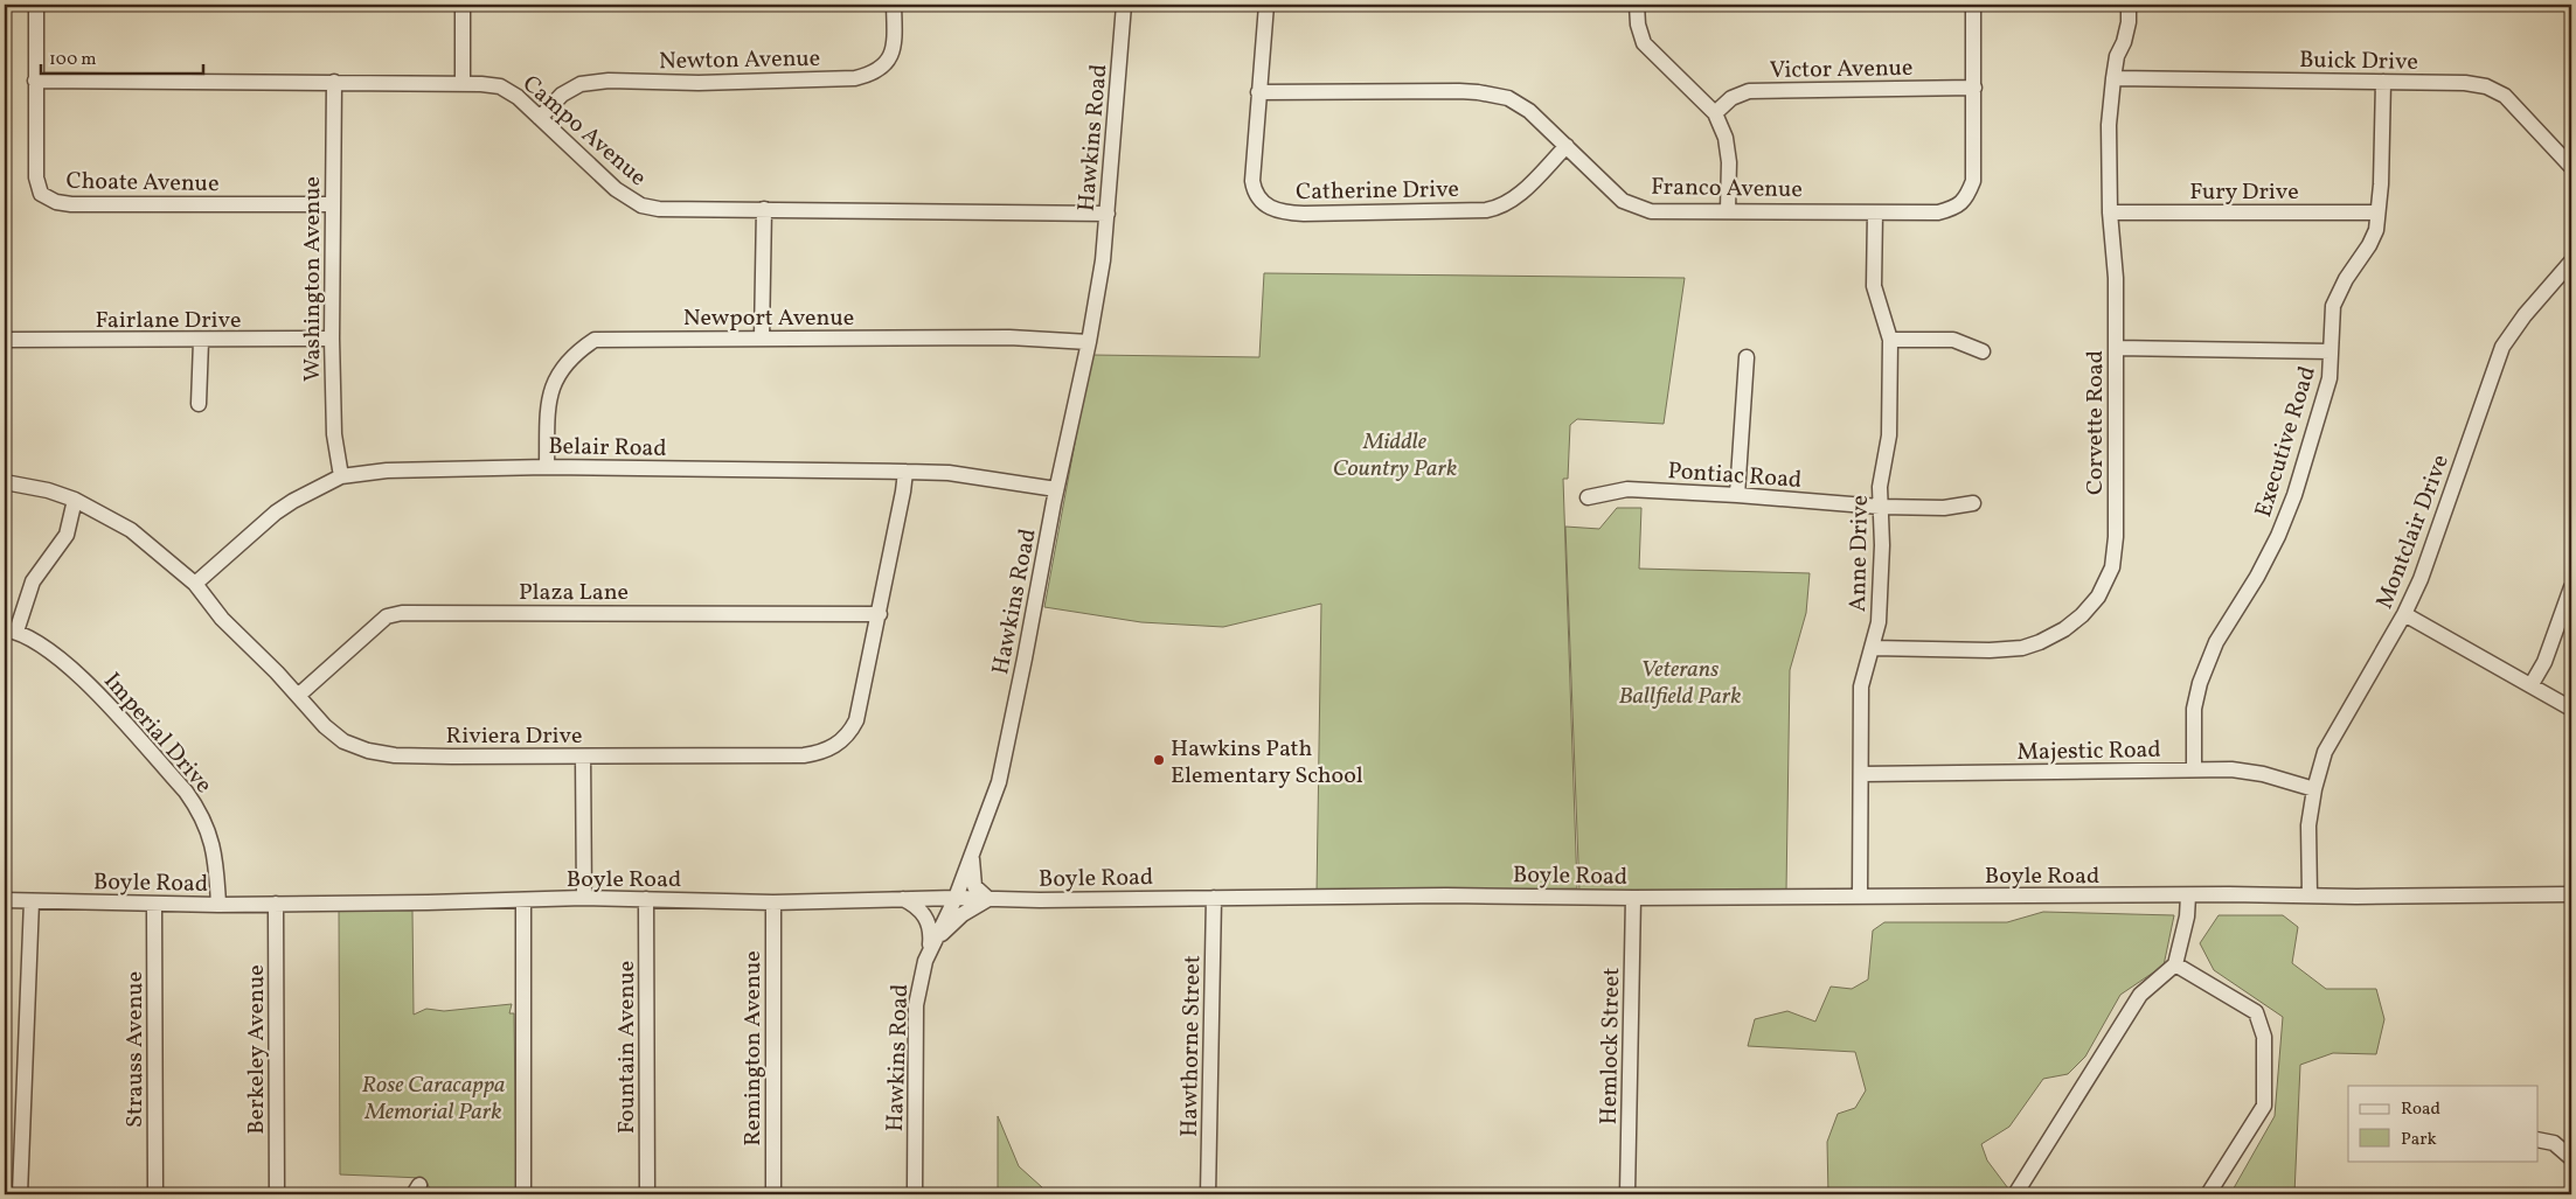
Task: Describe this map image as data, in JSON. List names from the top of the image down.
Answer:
{
  "streets": {
    "street": [
      "Newton Avenue",
      "Buick Drive",
      "Victor Avenue",
      "Campo Avenue",
      "Hawkins Road",
      "Choate Avenue",
      "Franco Avenue",
      "Catherine Drive",
      "Fury Drive",
      "Washington Avenue",
      "Newport Avenue",
      "Fairlane Drive",
      "Corvette Road",
      "Executive Road",
      "Belair Road",
      "Pontiac Road",
      "Montclair Drive",
      "Anne Drive",
      "Plaza Lane",
      "Imperial Drive",
      "Riviera Drive",
      "Majestic Road",
      "Boyle Road",
      "Hawthorne Street",
      "Hemlock Street",
      "Fountain Avenue",
      "Remington Avenue",
      "Strauss Avenue",
      "Berkeley Avenue"
    ]
  },
  "crossings": [
    ["Newton Avenue", "Campo Avenue"],
    ["Buick Drive", "Corvette Road"],
    ["Buick Drive", "Executive Road"],
    ["Victor Avenue", "Franco Avenue"],
    ["Campo Avenue", "Hawkins Road"],
    ["Campo Avenue", "Choate Avenue"],
    ["Campo Avenue", "Washington Avenue"],
    ["Hawkins Road", "Newport Avenue"],
    ["Hawkins Road", "Belair Road"],
    ["Hawkins Road", "Boyle Road"],
    ["Choate Avenue", "Washington Avenue"],
    ["Franco Avenue", "Catherine Drive"],
    ["Franco Avenue", "Anne Drive"],
    ["Fury Drive", "Corvette Road"],
    ["Fury Drive", "Executive Road"],
    ["Washington Avenue", "Fairlane Drive"],
    ["Washington Avenue", "Belair Road"],
    ["Newport Avenue", "Belair Road"],
    ["Corvette Road", "Anne Drive"],
    ["Executive Road", "Majestic Road"],
    ["Belair Road", "Riviera Drive"],
    ["Pontiac Road", "Anne Drive"],
    ["Montclair Drive", "Majestic Road"],
    ["Montclair Drive", "Boyle Road"],
    ["Anne Drive", "Majestic Road"],
    ["Anne Drive", "Boyle Road"],
    ["Plaza Lane", "Riviera Drive"],
    ["Imperial Drive", "Boyle Road"],
    ["Boyle Road", "Hawthorne Street"],
    ["Boyle Road", "Hemlock Street"],
    ["Boyle Road", "Fountain Avenue"],
    ["Boyle Road", "Remington Avenue"],
    ["Boyle Road", "Strauss Avenue"],
    ["Boyle Road", "Berkeley Avenue"]
  ],
  "parks": ["Middle Country Park", "Veterans Ballfield Park", "Rose Caracappa Memorial Park"],
  "places": ["Hawkins Path Elementary School"],
  "legend": ["Road", "Park"],
  "scale_bar": "100 m"
}
